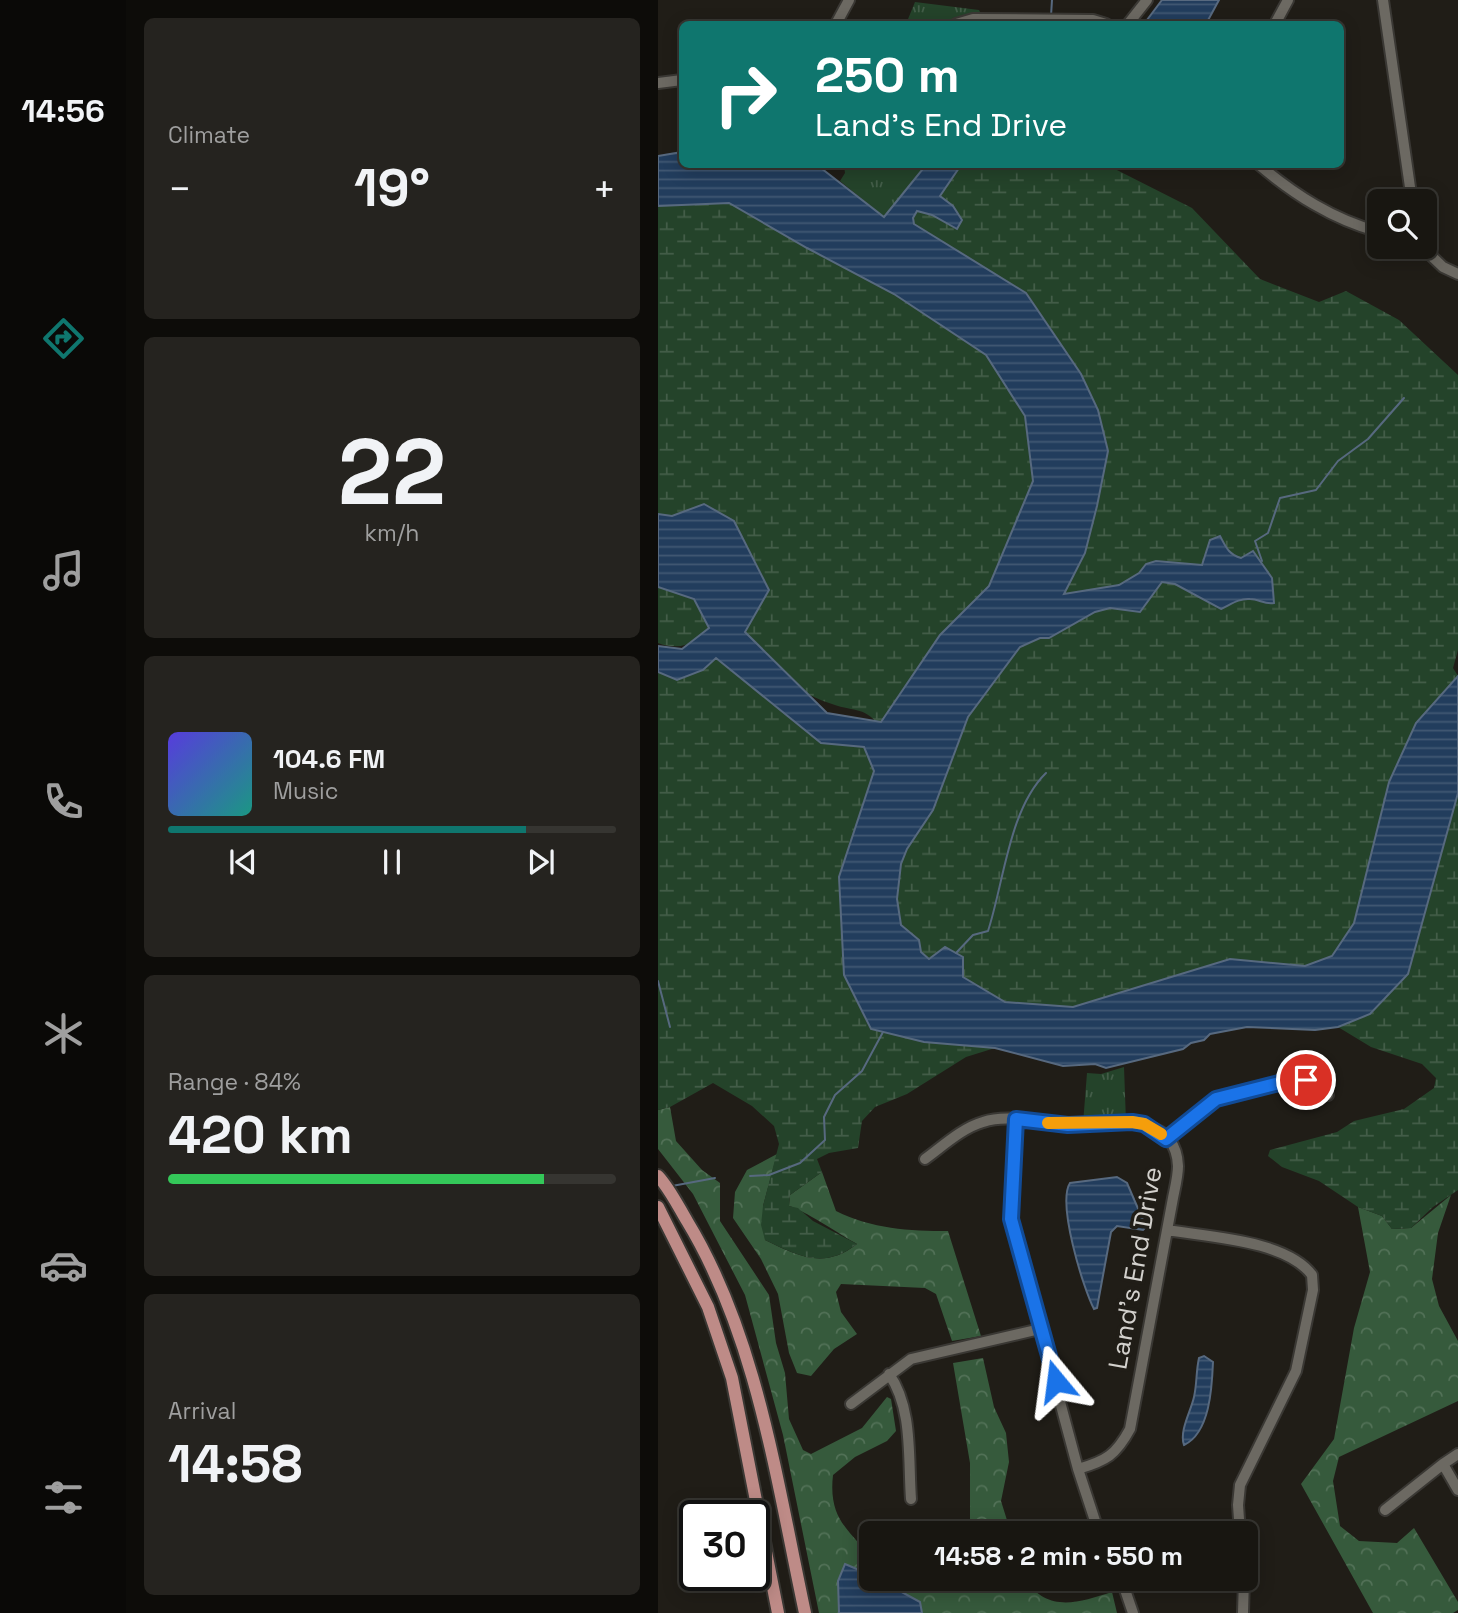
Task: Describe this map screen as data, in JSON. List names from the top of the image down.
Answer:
{
  "streets": {
    "street": ["Land's End Drive"]
  },
  "page": {
    "tabs": "14:56",
    "tile": [
      "Climate",
      ["22", "km/h"],
      ["Range · 84%", "420 km"],
      ["Arrival", "14:58"]
    ],
    "turn": ["250 m", "Land's End Drive"],
    "heat": ["−", "19°", "+"],
    "song": ["104.6 FM", "Music"],
    "limit": "30",
    "trip": "14:58 · 2 min · 550 m"
  }
}
